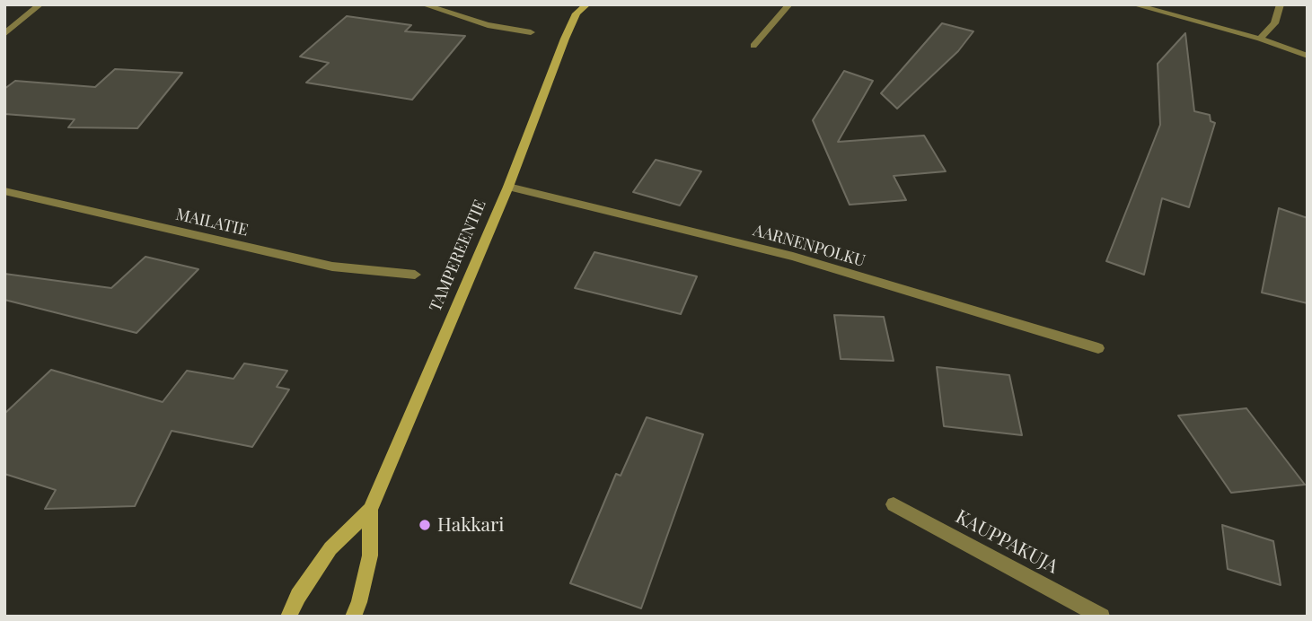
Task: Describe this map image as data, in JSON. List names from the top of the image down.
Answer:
{
  "streets": {
    "main road": ["TAMPEREENTIE"],
    "street": ["MAILATIE", "AARNENPOLKU", "KAUPPAKUJA"]
  },
  "crossings": [
    ["AARNENPOLKU", "TAMPEREENTIE"]
  ],
  "places": ["Hakkari"]
}
